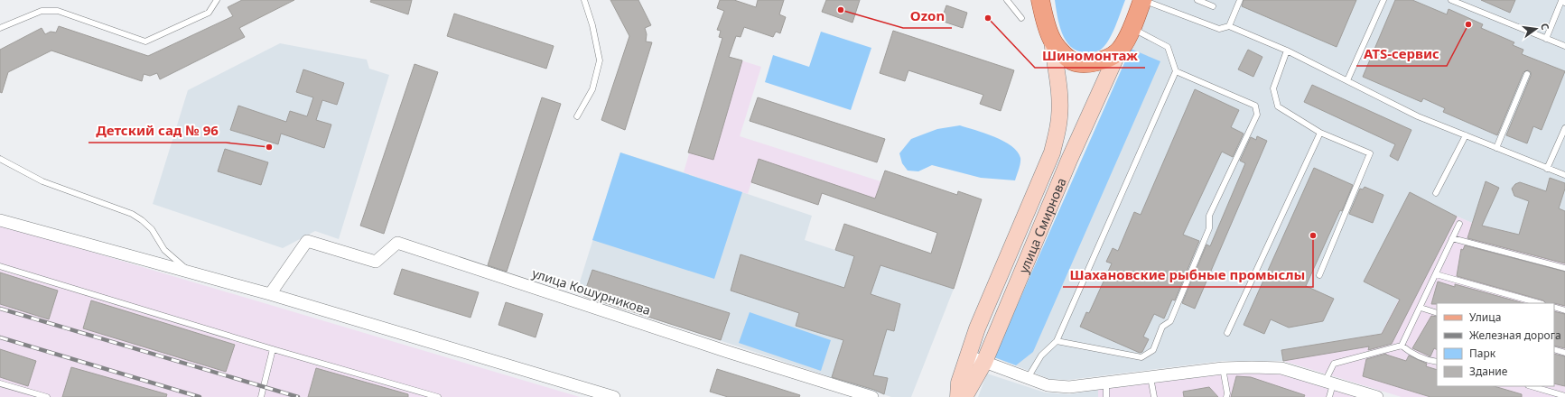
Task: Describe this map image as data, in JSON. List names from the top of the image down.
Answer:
{
  "streets": {
    "main road": ["улица Смирнова"],
    "street": ["улица Кошурникова"]
  },
  "places": [
    "Ozon",
    "Шиномонтаж",
    "ATS-сервис",
    "Детский сад № 96",
    "Шахановские рыбные промыслы"
  ],
  "legend": [
    "Улица",
    "Железная дорога",
    "Парк",
    "Здание"
  ],
  "north": "right"
}
